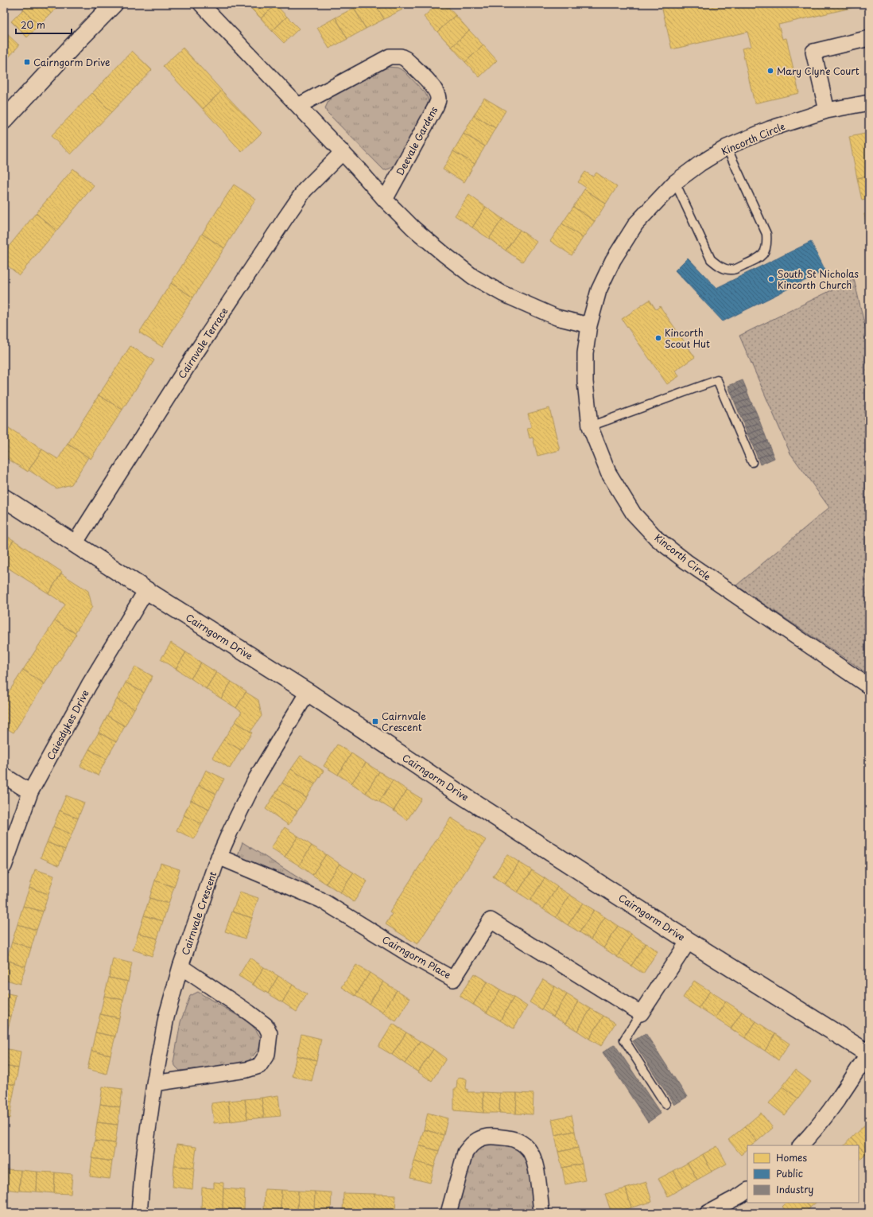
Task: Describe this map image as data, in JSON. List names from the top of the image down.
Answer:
{
  "streets": {
    "street": [
      "Kincorth Circle",
      "Deevale Gardens",
      "Cairnvale Terrace",
      "Cairngorm Drive",
      "Caiesdykes Drive",
      "Cairnvale Crescent",
      "Cairngorm Place"
    ]
  },
  "crossings": [
    ["Cairnvale Terrace", "Cairngorm Drive"],
    ["Cairngorm Drive", "Caiesdykes Drive"],
    ["Cairngorm Drive", "Cairnvale Crescent"],
    ["Cairnvale Crescent", "Cairngorm Place"]
  ],
  "places": {
    "transit": ["Cairngorm Drive", "Cairnvale Crescent"],
    "other": ["Mary Clyne Court", "South St Nicholas Kincorth Church", "Kincorth Scout Hut"]
  },
  "legend": ["Homes", "Public", "Industry"],
  "scale_bar": "20 m"
}
